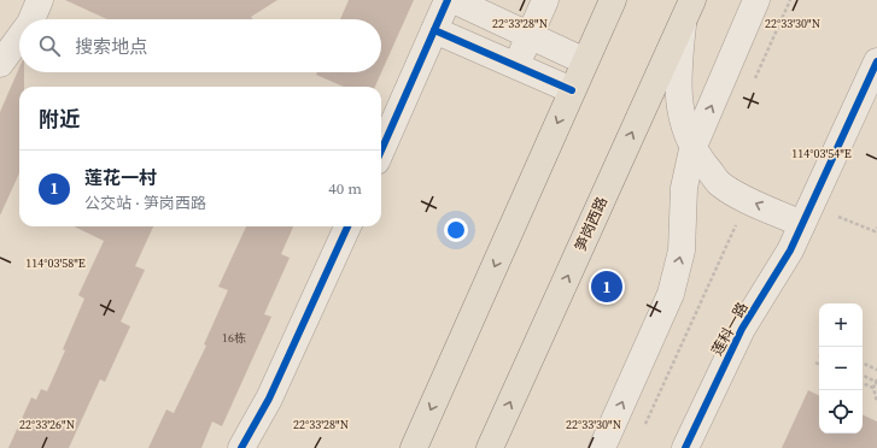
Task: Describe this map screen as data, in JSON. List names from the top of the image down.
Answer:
{
  "streets": {
    "main road": ["笋岗西路"],
    "street": ["莲科一路"]
  },
  "house_numbers": ["16栋"],
  "page": {
    "search": "搜索地点",
    "heading": "附近",
    "list": [
      {
        "mark": "1",
        "name": "莲花一村",
        "note": "公交站 · 笋岗西路",
        "value": "40 m"
      }
    ],
    "pins": "1",
    "map_buttons": ["+", "−"]
  },
  "coordinates": [
    "22°33'28\"N",
    "22°33'30\"N",
    "114°03'54\"E",
    "114°03'58\"E",
    "22°33'26\"N"
  ]
}
